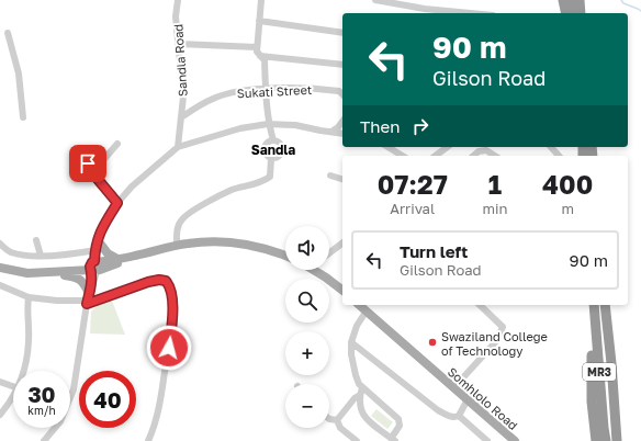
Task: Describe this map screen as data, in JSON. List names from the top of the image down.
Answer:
{
  "streets": {
    "highway": ["MR3"],
    "main road": ["Somhlolo Road"],
    "street": ["Sandla Road", "Sukati Street"]
  },
  "crossings": [
    ["Sandla Road", "Sukati Street"]
  ],
  "districts": ["Sandla"],
  "places": ["Swaziland College of Technology"],
  "page": {
    "turn": ["90 m", "Gilson Road"],
    "then": "Then",
    "eta": [
      "07:27",
      "Arrival",
      "1",
      "min",
      "400",
      "m"
    ],
    "map_buttons": ["+", "−"],
    "list": [
      {
        "name": "Turn left",
        "note": "Gilson Road",
        "value": "90 m"
      }
    ],
    "speed": "30 km/h",
    "limit": "40"
  }
}
